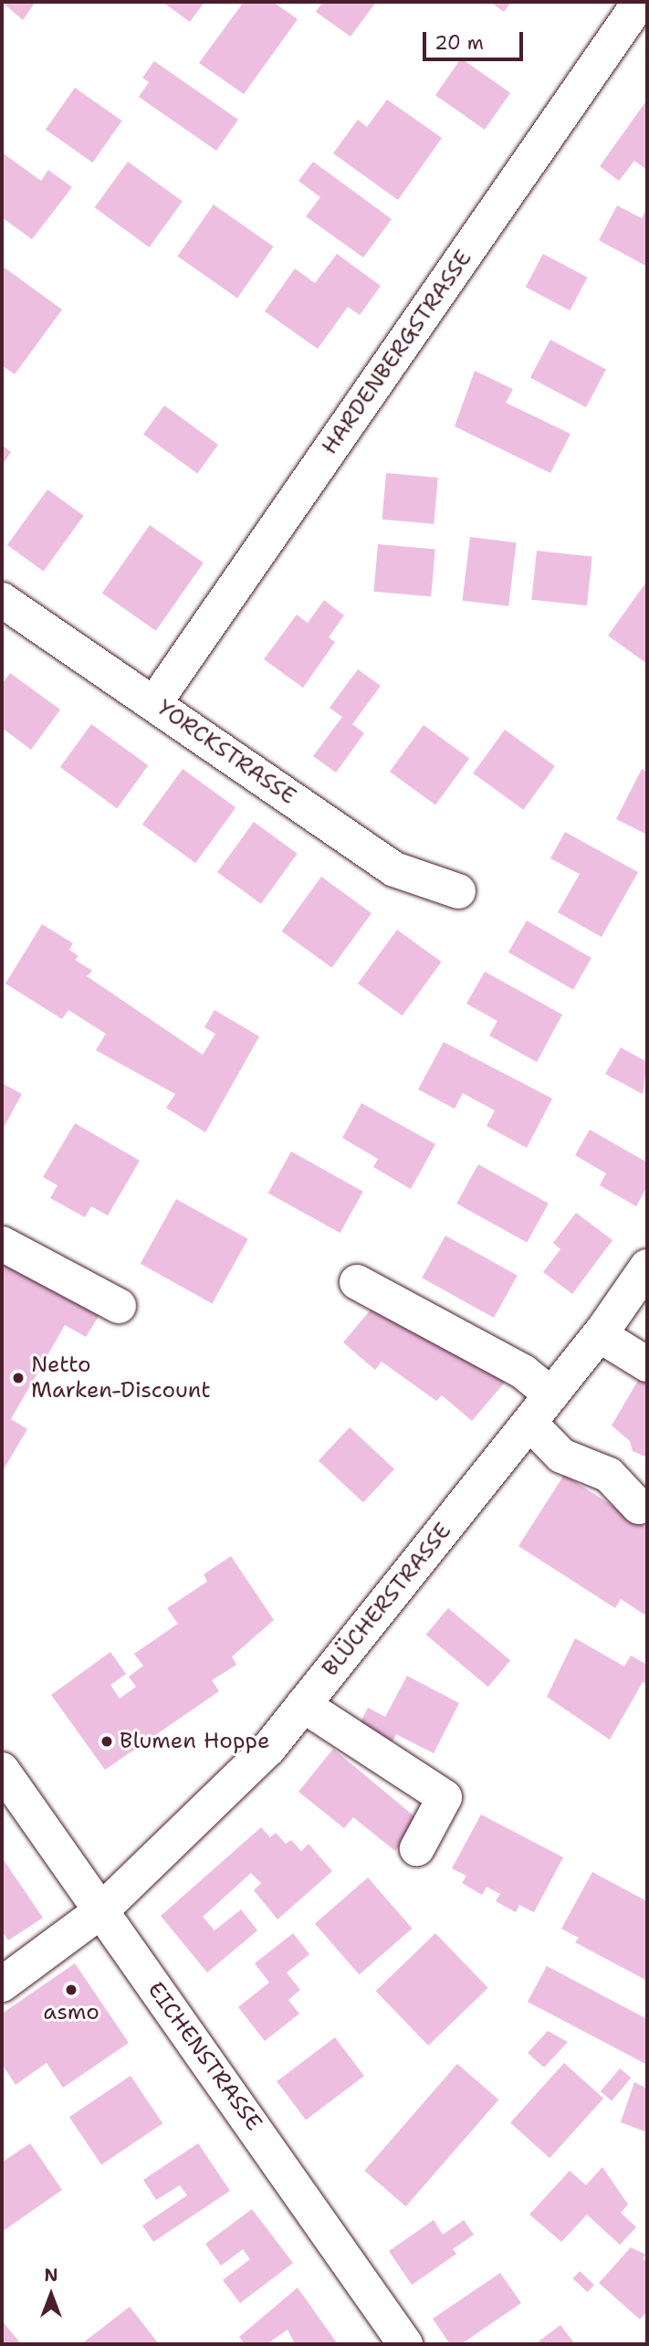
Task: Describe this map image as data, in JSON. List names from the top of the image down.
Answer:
{
  "streets": {
    "street": [
      "HARDENBERGSTRASSE",
      "YORCKSTRASSE",
      "BLÜCHERSTRASSE",
      "EICHENSTRASSE"
    ]
  },
  "crossings": [
    ["HARDENBERGSTRASSE", "YORCKSTRASSE"],
    ["BLÜCHERSTRASSE", "EICHENSTRASSE"]
  ],
  "places": ["Netto Marken-Discount", "Blumen Hoppe", "asmo"],
  "scale_bar": "20 m",
  "north": "top"
}
